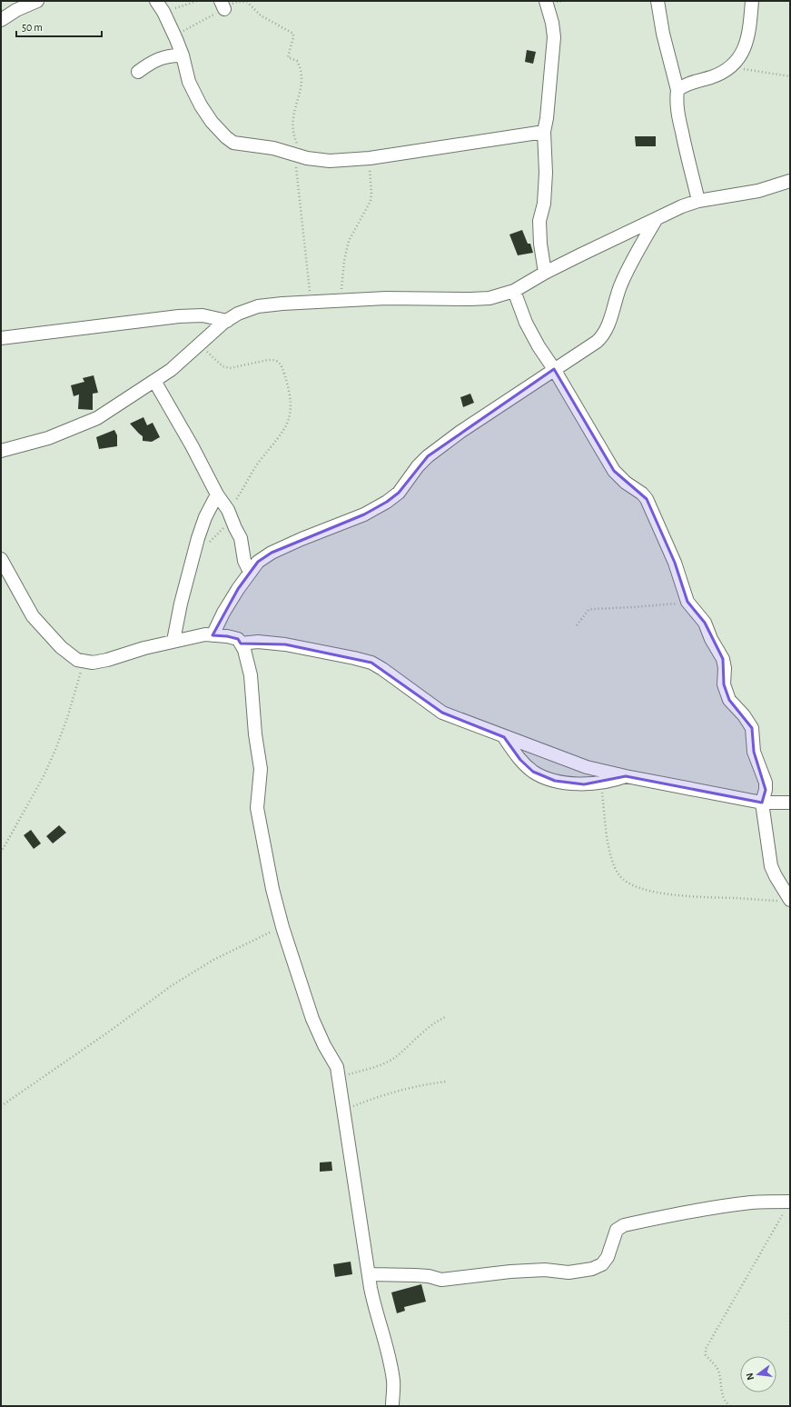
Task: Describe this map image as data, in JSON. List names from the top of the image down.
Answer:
{
  "scale_bar": "50 m",
  "north": "left"
}
